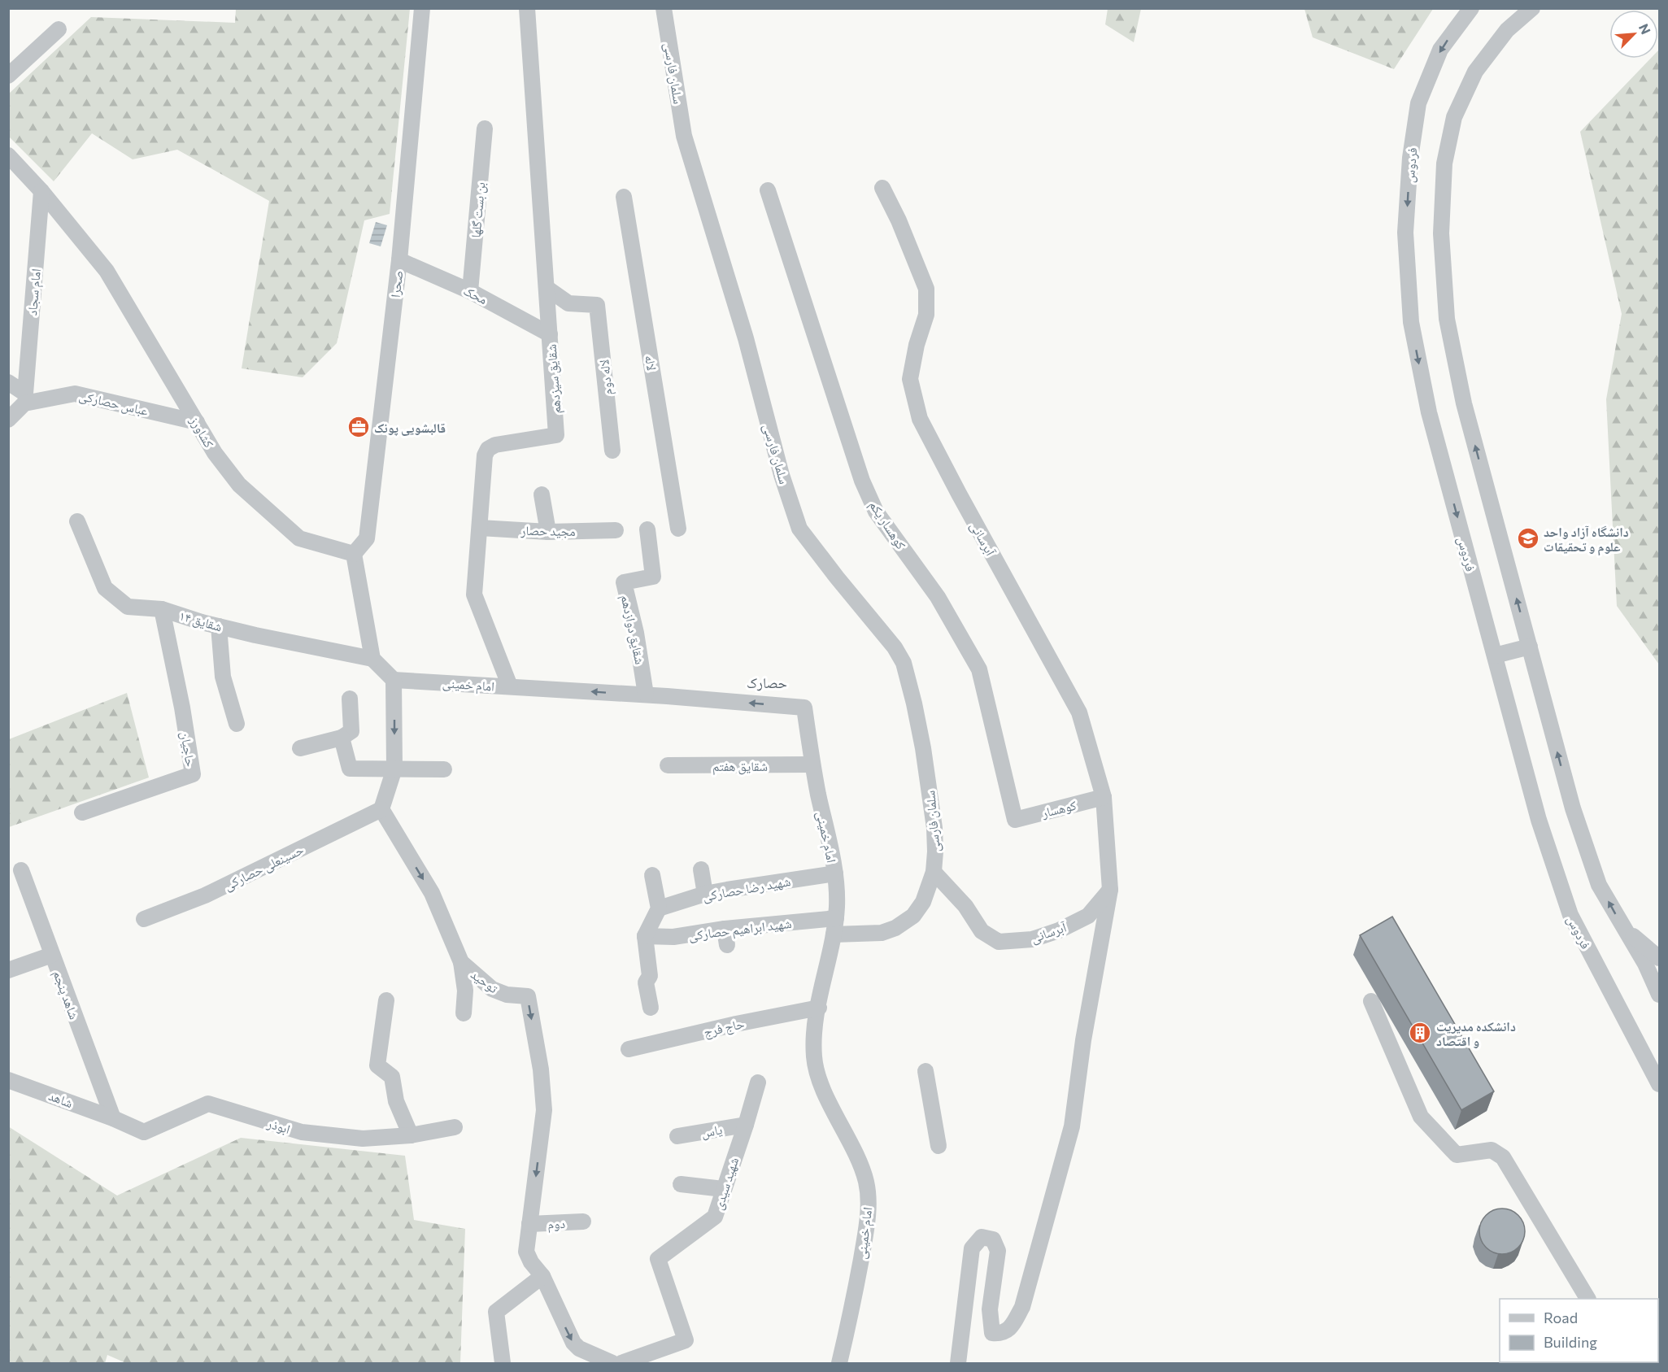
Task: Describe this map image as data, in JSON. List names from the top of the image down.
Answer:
{
  "streets": {
    "street": [
      "سلمان فارسی",
      "فردوس",
      "بن بست گلها",
      "صحرا",
      "امام سجاد",
      "محک",
      "لاله",
      "لاله دوم",
      "شقایق سیزدهم",
      "عباس حصارکی",
      "کشاورز",
      "کوهسار یکم",
      "مجید حصار",
      "آبرسانی",
      "شقایق ۱۴",
      "شقایق دوازدهم",
      "امام خمینی",
      "حاجیان",
      "شقایق هفتم",
      "کوهسار",
      "حسینعلی حصارکی",
      "شهید رضا حصارکی",
      "شهید ابراهیم حصارکی",
      "توحید",
      "شاهد پنجم",
      "حاج فرج",
      "شاهد",
      "ابوذر",
      "یاس",
      "شهید سیدی",
      "دوم"
    ]
  },
  "crossings": [
    ["سلمان فارسی", "آبرسانی"],
    ["بن بست گلها", "محک"],
    ["صحرا", "محک"],
    ["صحرا", "کشاورز"],
    ["امام سجاد", "کشاورز"],
    ["محک", "شقایق سیزدهم"],
    ["لاله دوم", "شقایق سیزدهم"],
    ["شقایق سیزدهم", "مجید حصار"],
    ["شقایق سیزدهم", "امام خمینی"],
    ["عباس حصارکی", "کشاورز"],
    ["کوهسار یکم", "کوهسار"],
    ["آبرسانی", "کوهسار"],
    ["شقایق ۱۴", "حاجیان"],
    ["شقایق دوازدهم", "امام خمینی"],
    ["امام خمینی", "شقایق هفتم"],
    ["امام خمینی", "شهید رضا حصارکی"],
    ["امام خمینی", "شهید ابراهیم حصارکی"],
    ["امام خمینی", "حاج فرج"],
    ["حسینعلی حصارکی", "توحید"],
    ["توحید", "دوم"],
    ["شاهد پنجم", "شاهد"],
    ["شاهد پنجم", "ابوذر"],
    ["شاهد", "ابوذر"],
    ["یاس", "شهید سیدی"]
  ],
  "districts": ["حصارک"],
  "places": {
    "office": ["قالبشویی پونک"],
    "school or university": ["دانشگاه آزاد واحد علوم و تحقیقات"],
    "building": ["دانشکده مدیریت و اقتصاد"]
  },
  "legend": ["Road", "Building"],
  "north": "top right"
}
